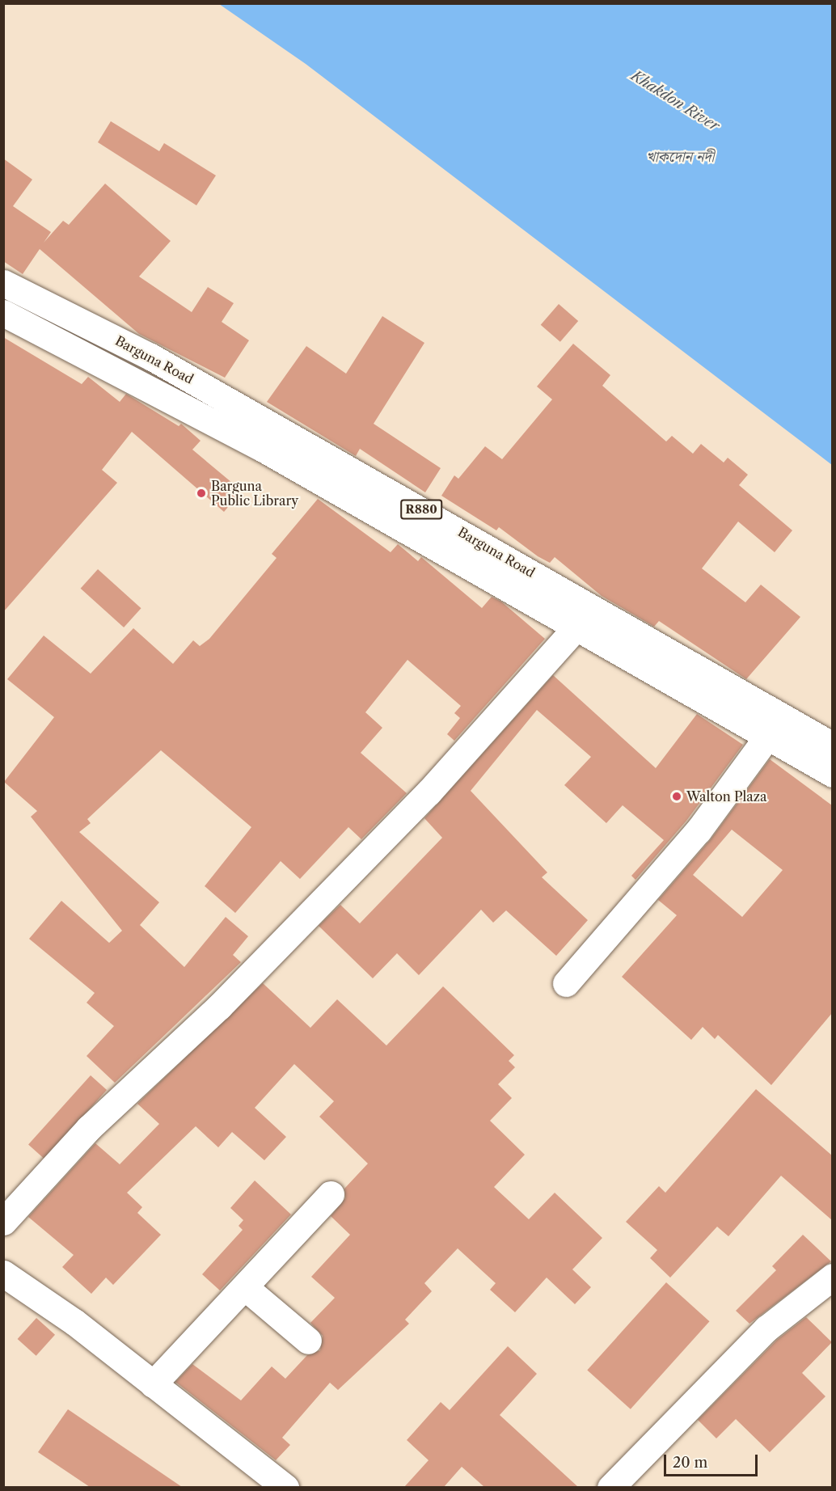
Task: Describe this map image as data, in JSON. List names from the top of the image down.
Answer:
{
  "streets": {
    "street": ["Barguna Road", "R880"]
  },
  "water": ["Khakdon River", "খাকদোন নদী"],
  "places": ["Barguna Public Library", "Walton Plaza"],
  "scale_bar": "20 m"
}
